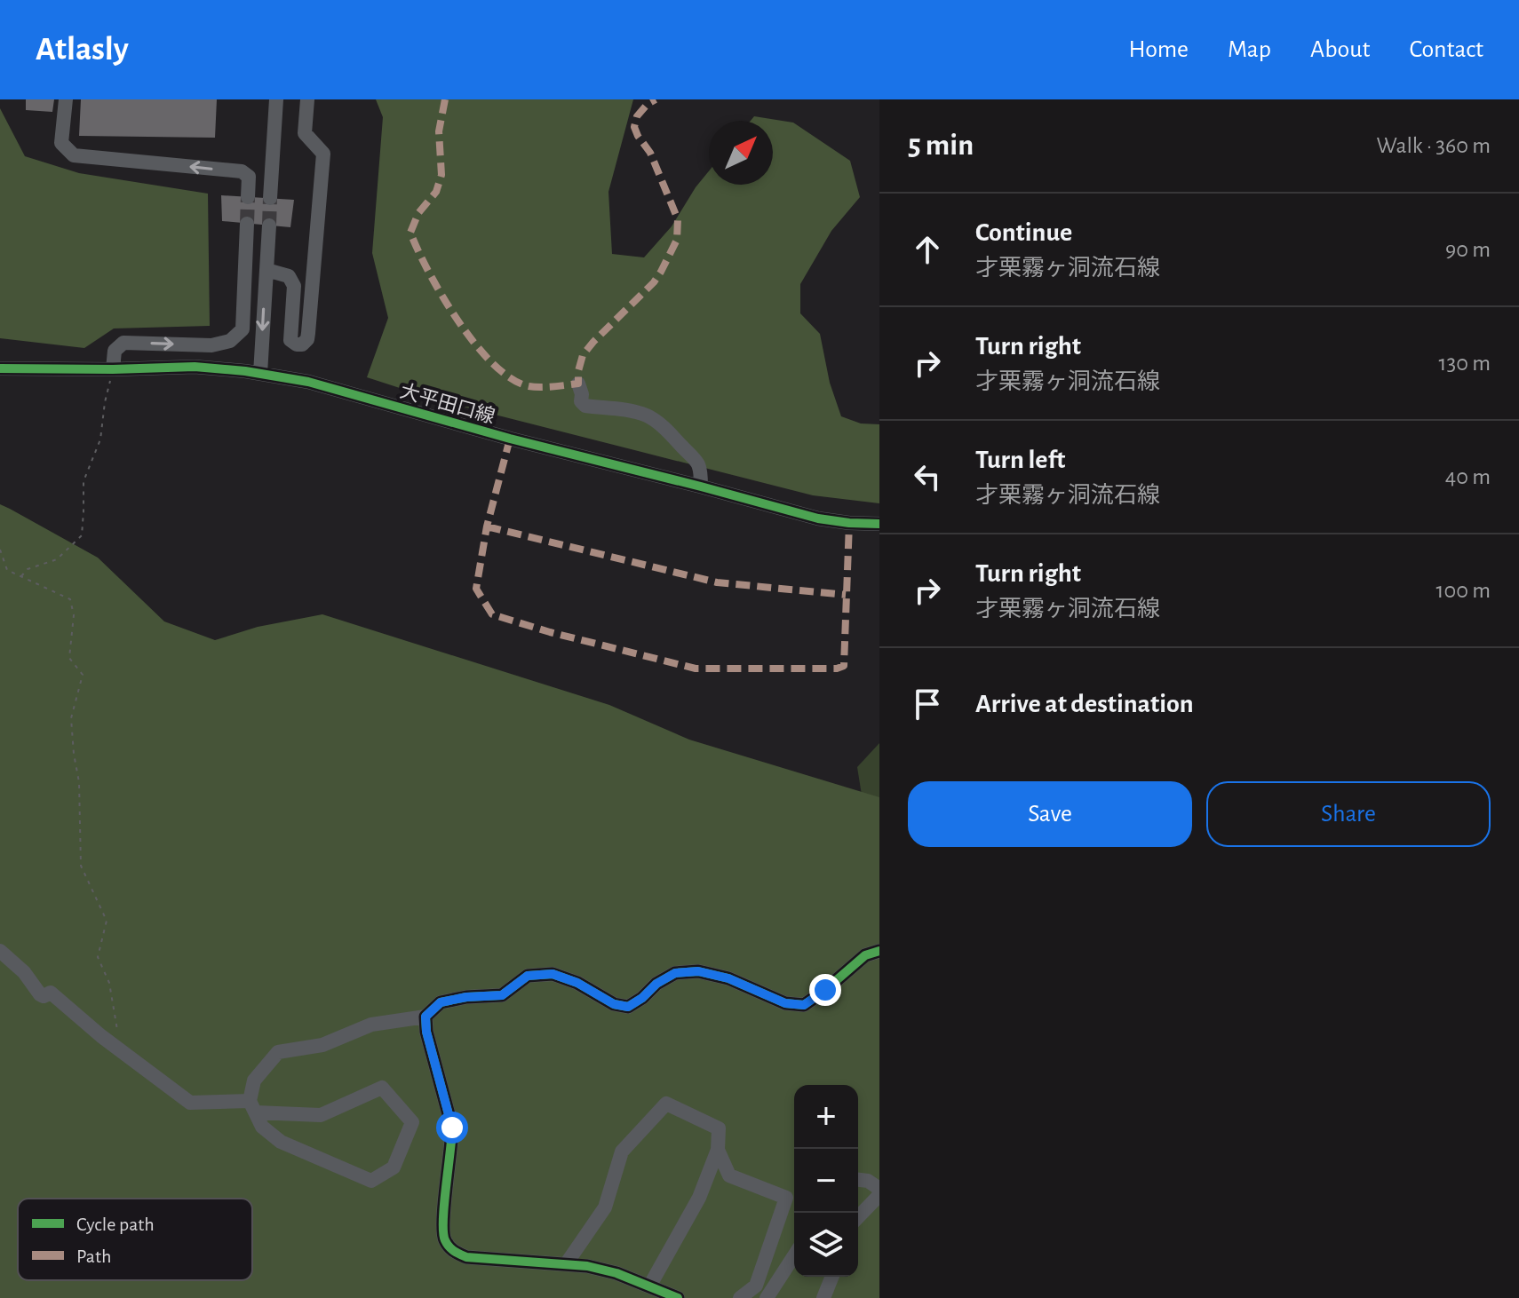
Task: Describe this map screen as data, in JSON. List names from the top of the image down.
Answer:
{
  "streets": {
    "street": ["大平田口線"]
  },
  "legend": ["Cycle path", "Path"],
  "north": "top right",
  "page": {
    "header": "Atlasly",
    "nav": [
      "Home",
      "Map",
      "About",
      "Contact"
    ],
    "heading": ["5 min", "Walk · 360 m"],
    "list": [
      ["Continue", "才栗霧ヶ洞流石線", "90 m"],
      ["Turn right", "才栗霧ヶ洞流石線", "130 m"],
      ["Turn left", "才栗霧ヶ洞流石線", "40 m"],
      ["Turn right", "才栗霧ヶ洞流石線", "100 m"],
      "Arrive at destination"
    ],
    "buttons": ["Save", "Share"],
    "map_buttons": ["+", "−"]
  }
}
